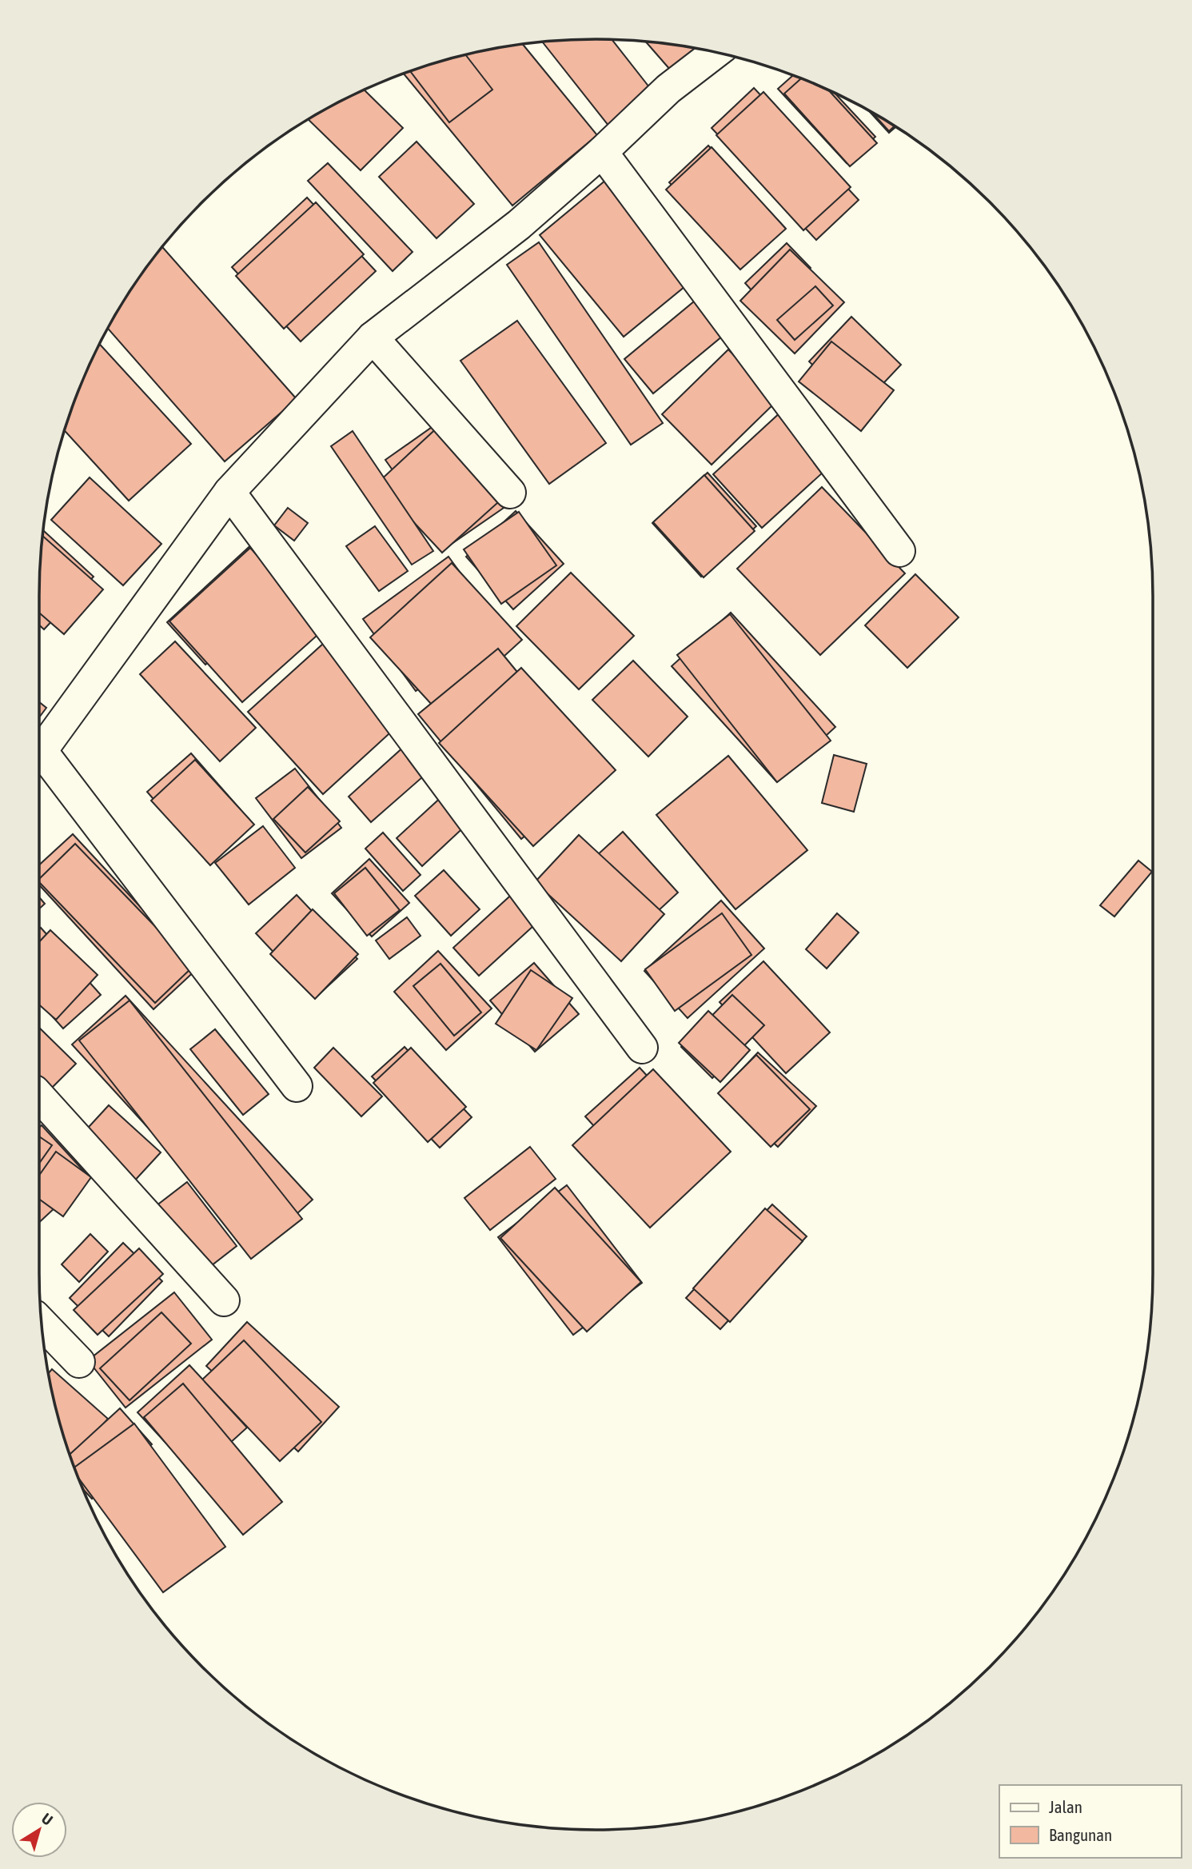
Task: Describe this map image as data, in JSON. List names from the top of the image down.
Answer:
{
  "legend": ["Jalan", "Bangunan"],
  "north": "top right"
}
